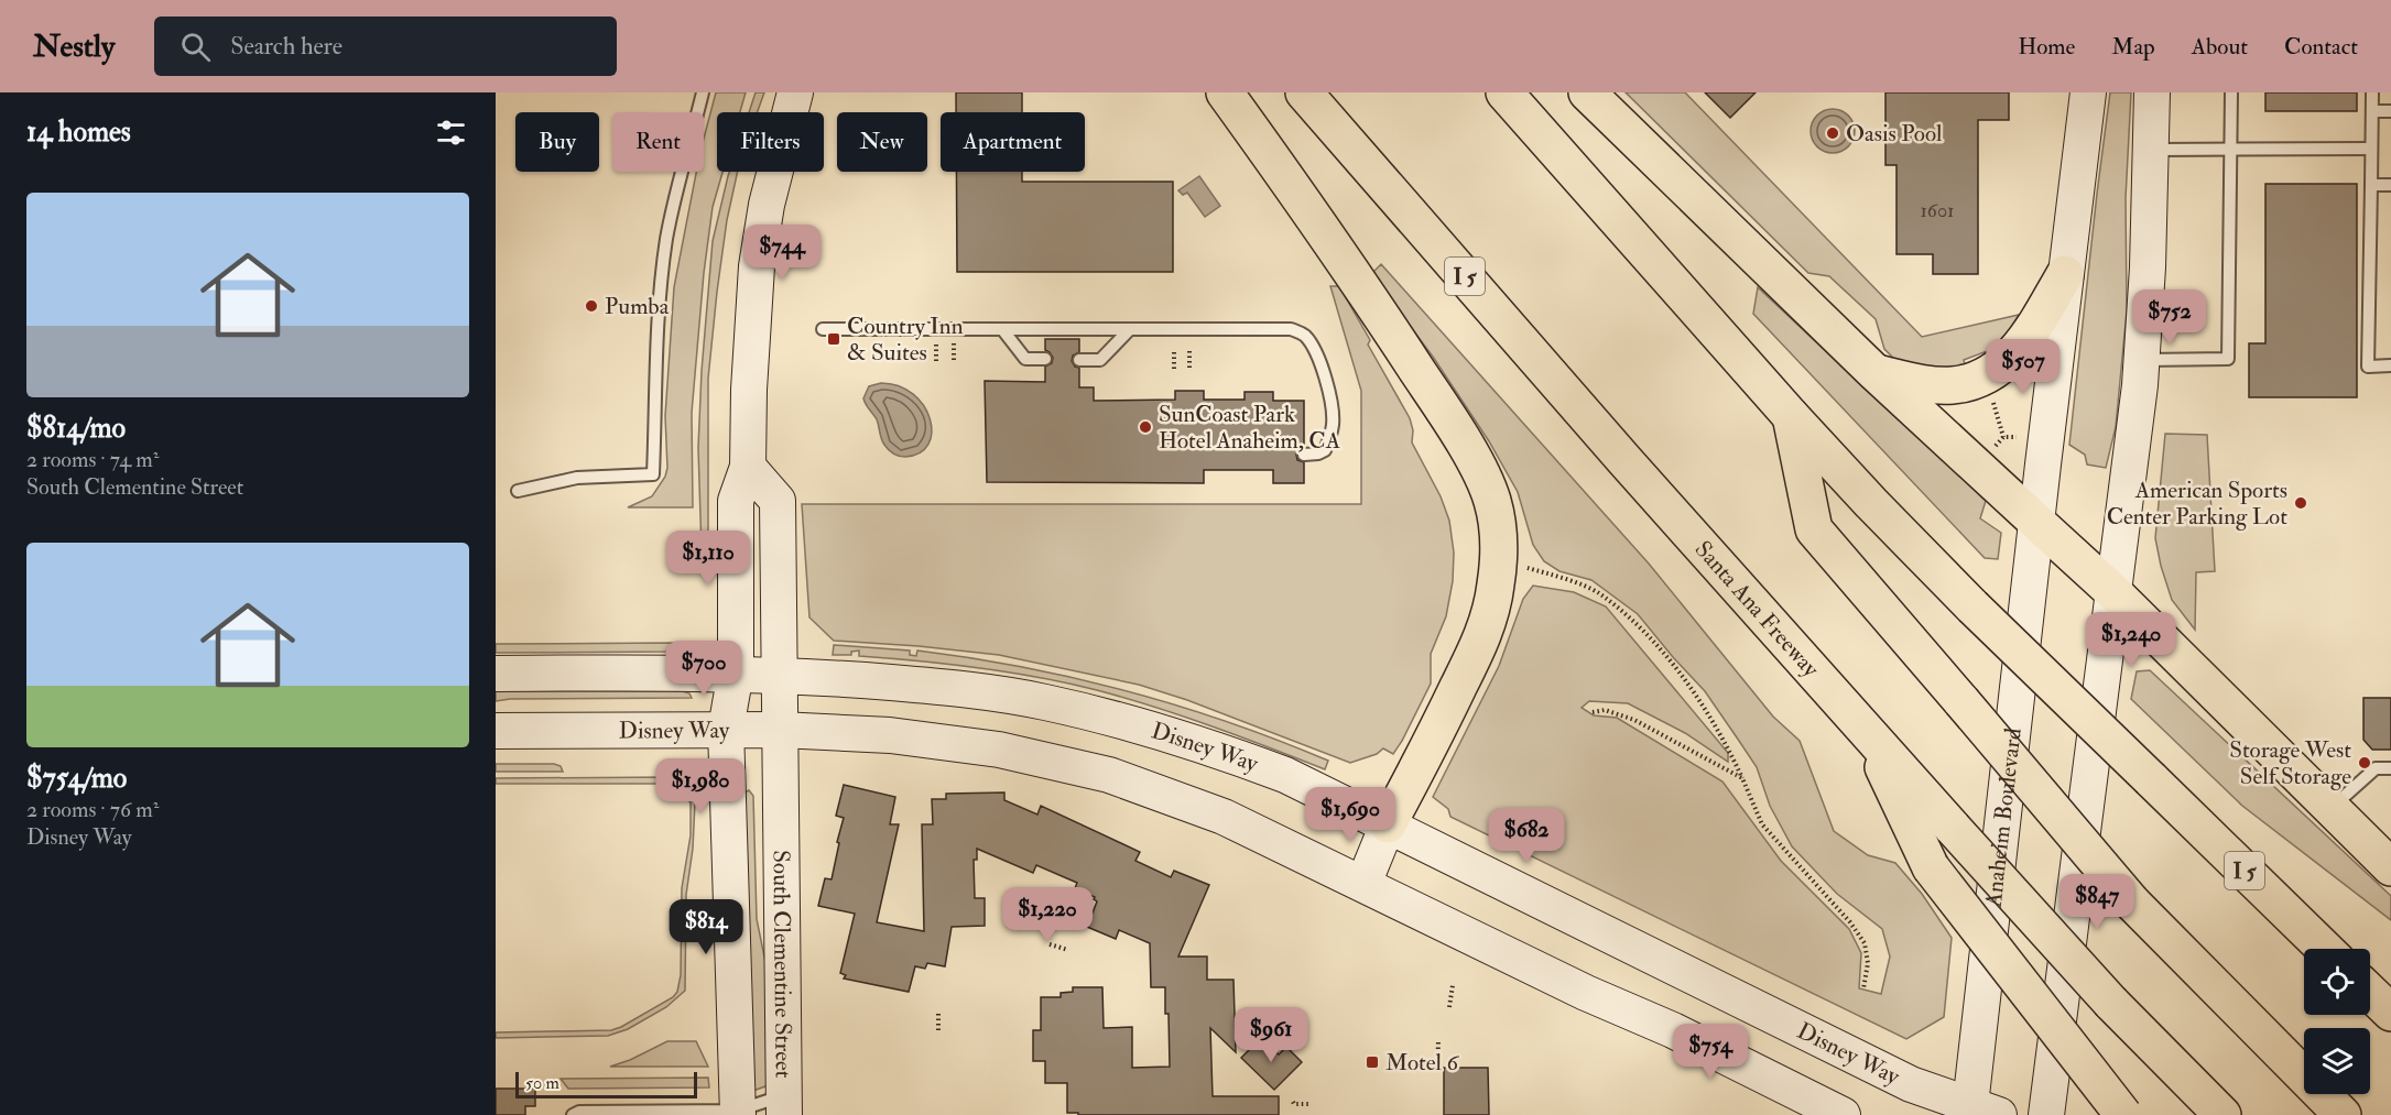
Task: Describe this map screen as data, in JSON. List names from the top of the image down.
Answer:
{
  "streets": {
    "main road": [
      "I 5",
      "Santa Ana Freeway",
      "Disney Way",
      "Anaheim Boulevard",
      "South Clementine Street"
    ]
  },
  "crossings": [
    ["Disney Way", "Anaheim Boulevard"],
    ["Disney Way", "South Clementine Street"]
  ],
  "places": {
    "other": [
      "Oasis Pool",
      "Pumba",
      "SunCoast Park Hotel Anaheim, CA",
      "American Sports Center Parking Lot",
      "Storage West Self Storage"
    ],
    "transit": ["Country Inn & Suites", "Motel 6"]
  },
  "house_numbers": ["1601"],
  "scale_bar": "50 m",
  "page": {
    "header": "Nestly",
    "search": "Search here",
    "nav": [
      "Home",
      "Map",
      "About",
      "Contact"
    ],
    "heading": "14 homes",
    "chip": [
      "Buy",
      "Rent",
      "Filters",
      "New",
      "Apartment"
    ],
    "list": [
      {
        "name": "$814/mo",
        "note": "2 rooms · 74 m² · South Clementine Street"
      },
      {
        "name": "$754/mo",
        "note": "2 rooms · 76 m² · Disney Way"
      }
    ],
    "price": [
      "$744",
      "$752",
      "$507",
      "$1,110",
      "$1,240",
      "$700",
      "$1,980",
      "$1,690",
      "$682",
      "$847",
      "$1,220",
      "$814",
      "$961",
      "$754"
    ],
    "scale": "50 m"
  }
}
